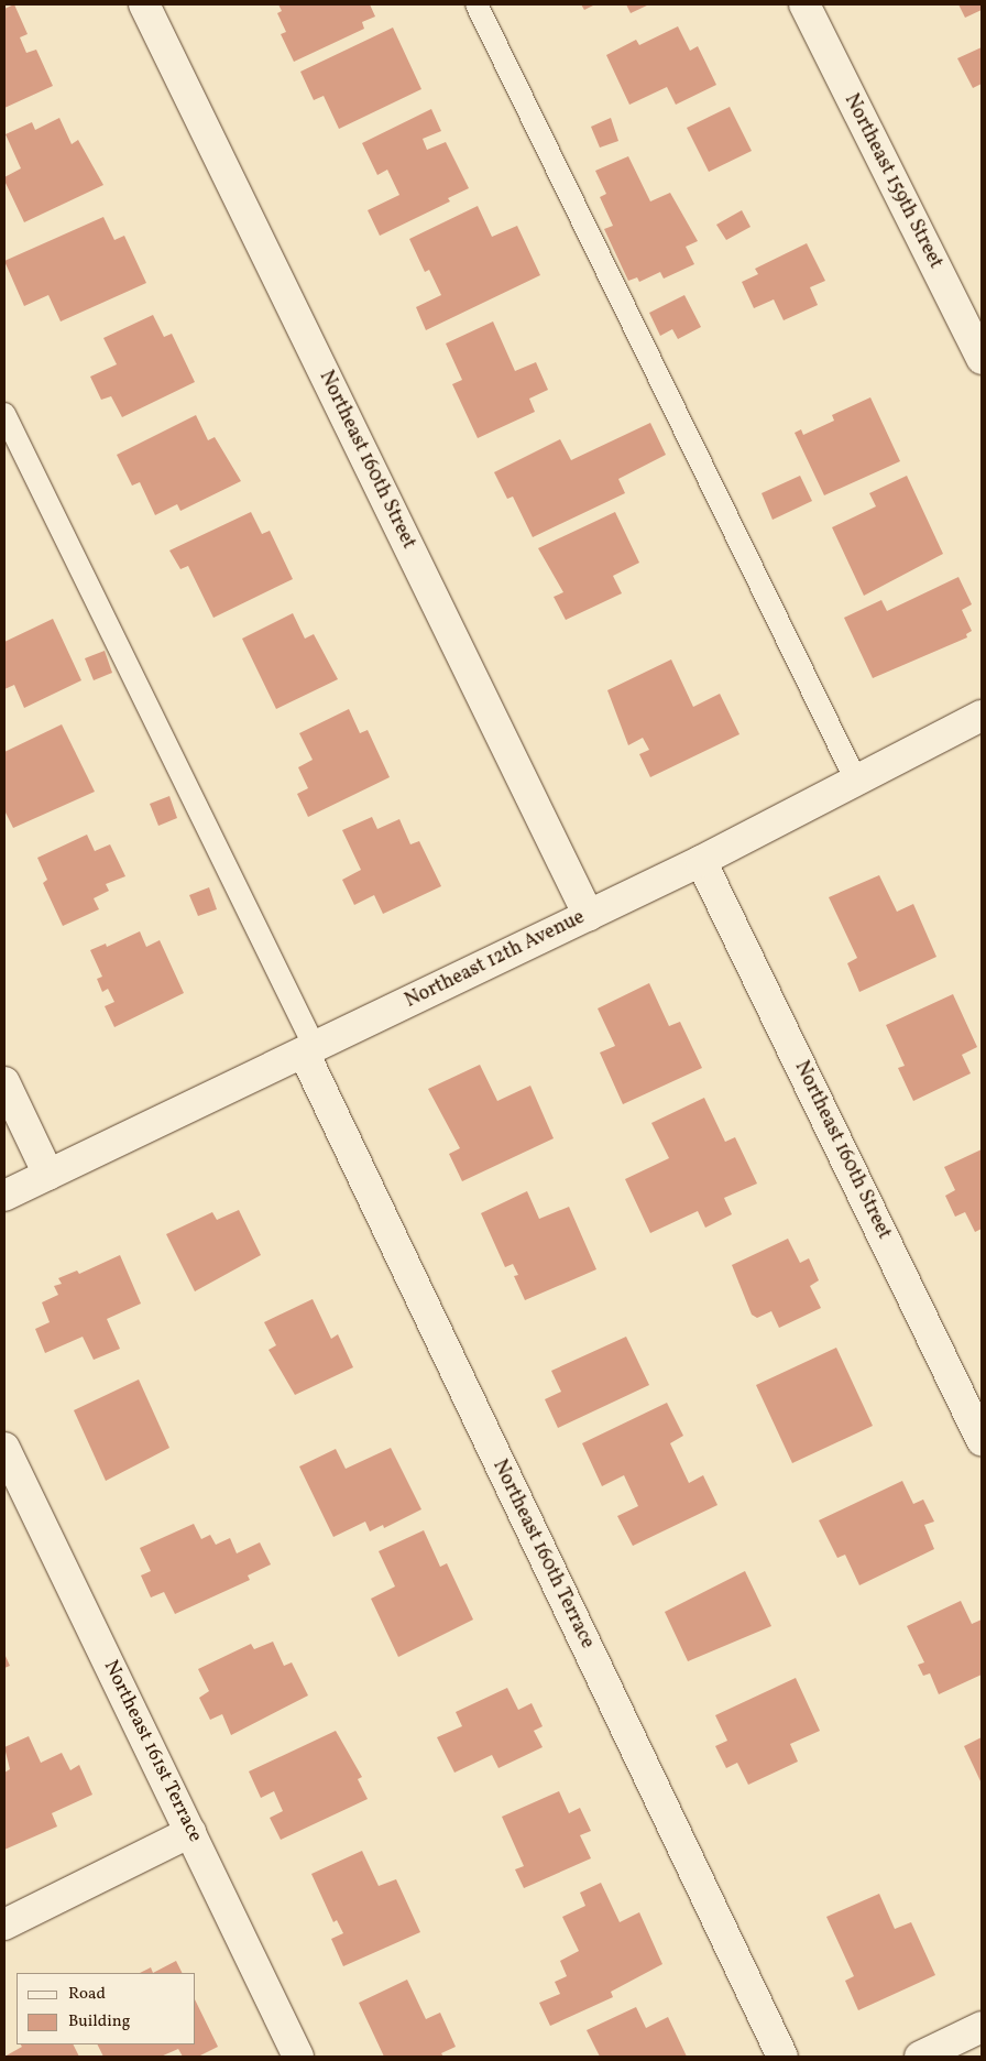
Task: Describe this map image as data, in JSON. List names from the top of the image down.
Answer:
{
  "streets": {
    "street": [
      "Northeast 159th Street",
      "Northeast 160th Street",
      "Northeast 12th Avenue",
      "Northeast 160th Terrace",
      "Northeast 161st Terrace"
    ]
  },
  "crossings": [
    ["Northeast 160th Street", "Northeast 12th Avenue"],
    ["Northeast 12th Avenue", "Northeast 160th Terrace"]
  ],
  "legend": ["Road", "Building"]
}
